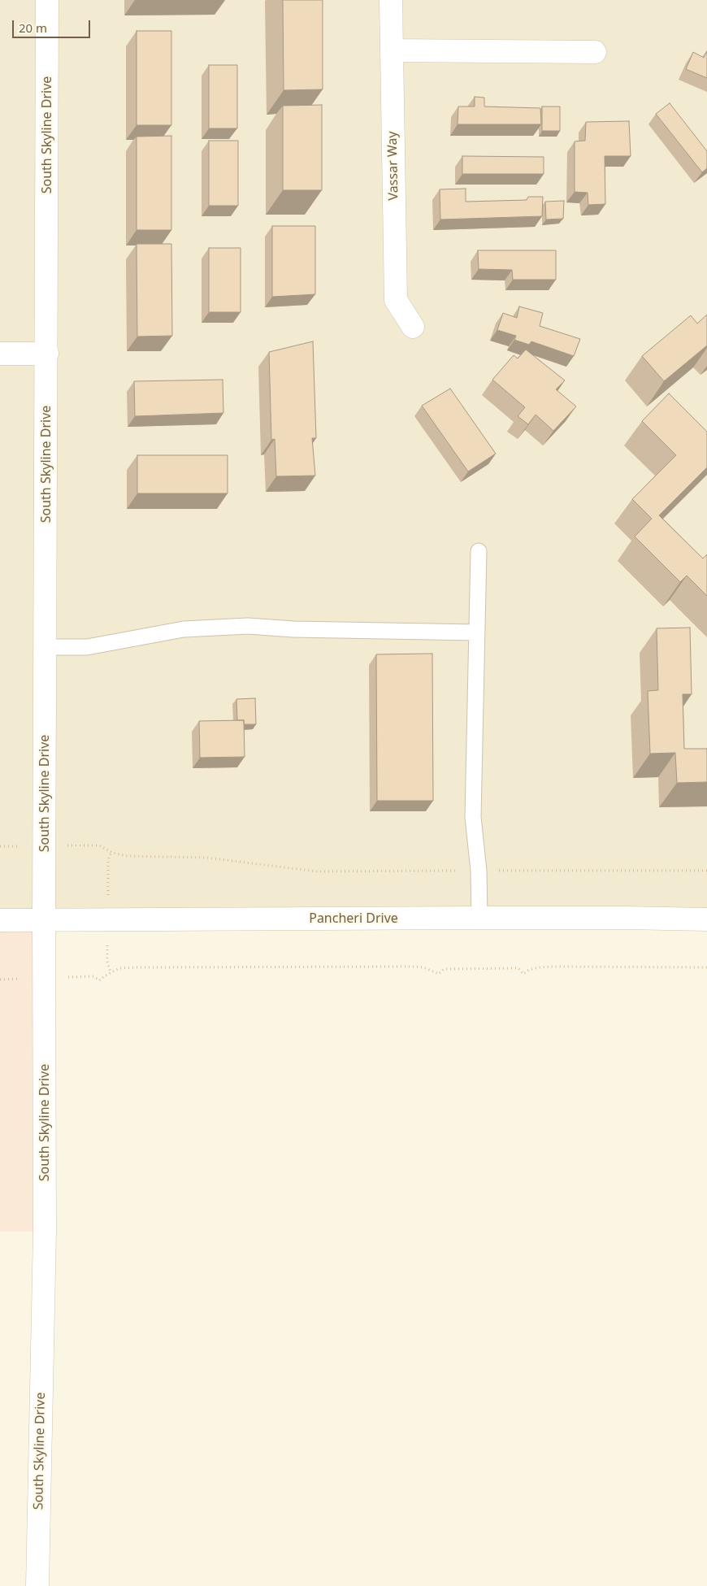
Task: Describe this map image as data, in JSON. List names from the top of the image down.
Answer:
{
  "streets": {
    "main road": ["South Skyline Drive", "Vassar Way", "Pancheri Drive"]
  },
  "crossings": [
    ["South Skyline Drive", "Pancheri Drive"]
  ],
  "scale_bar": "20 m"
}
